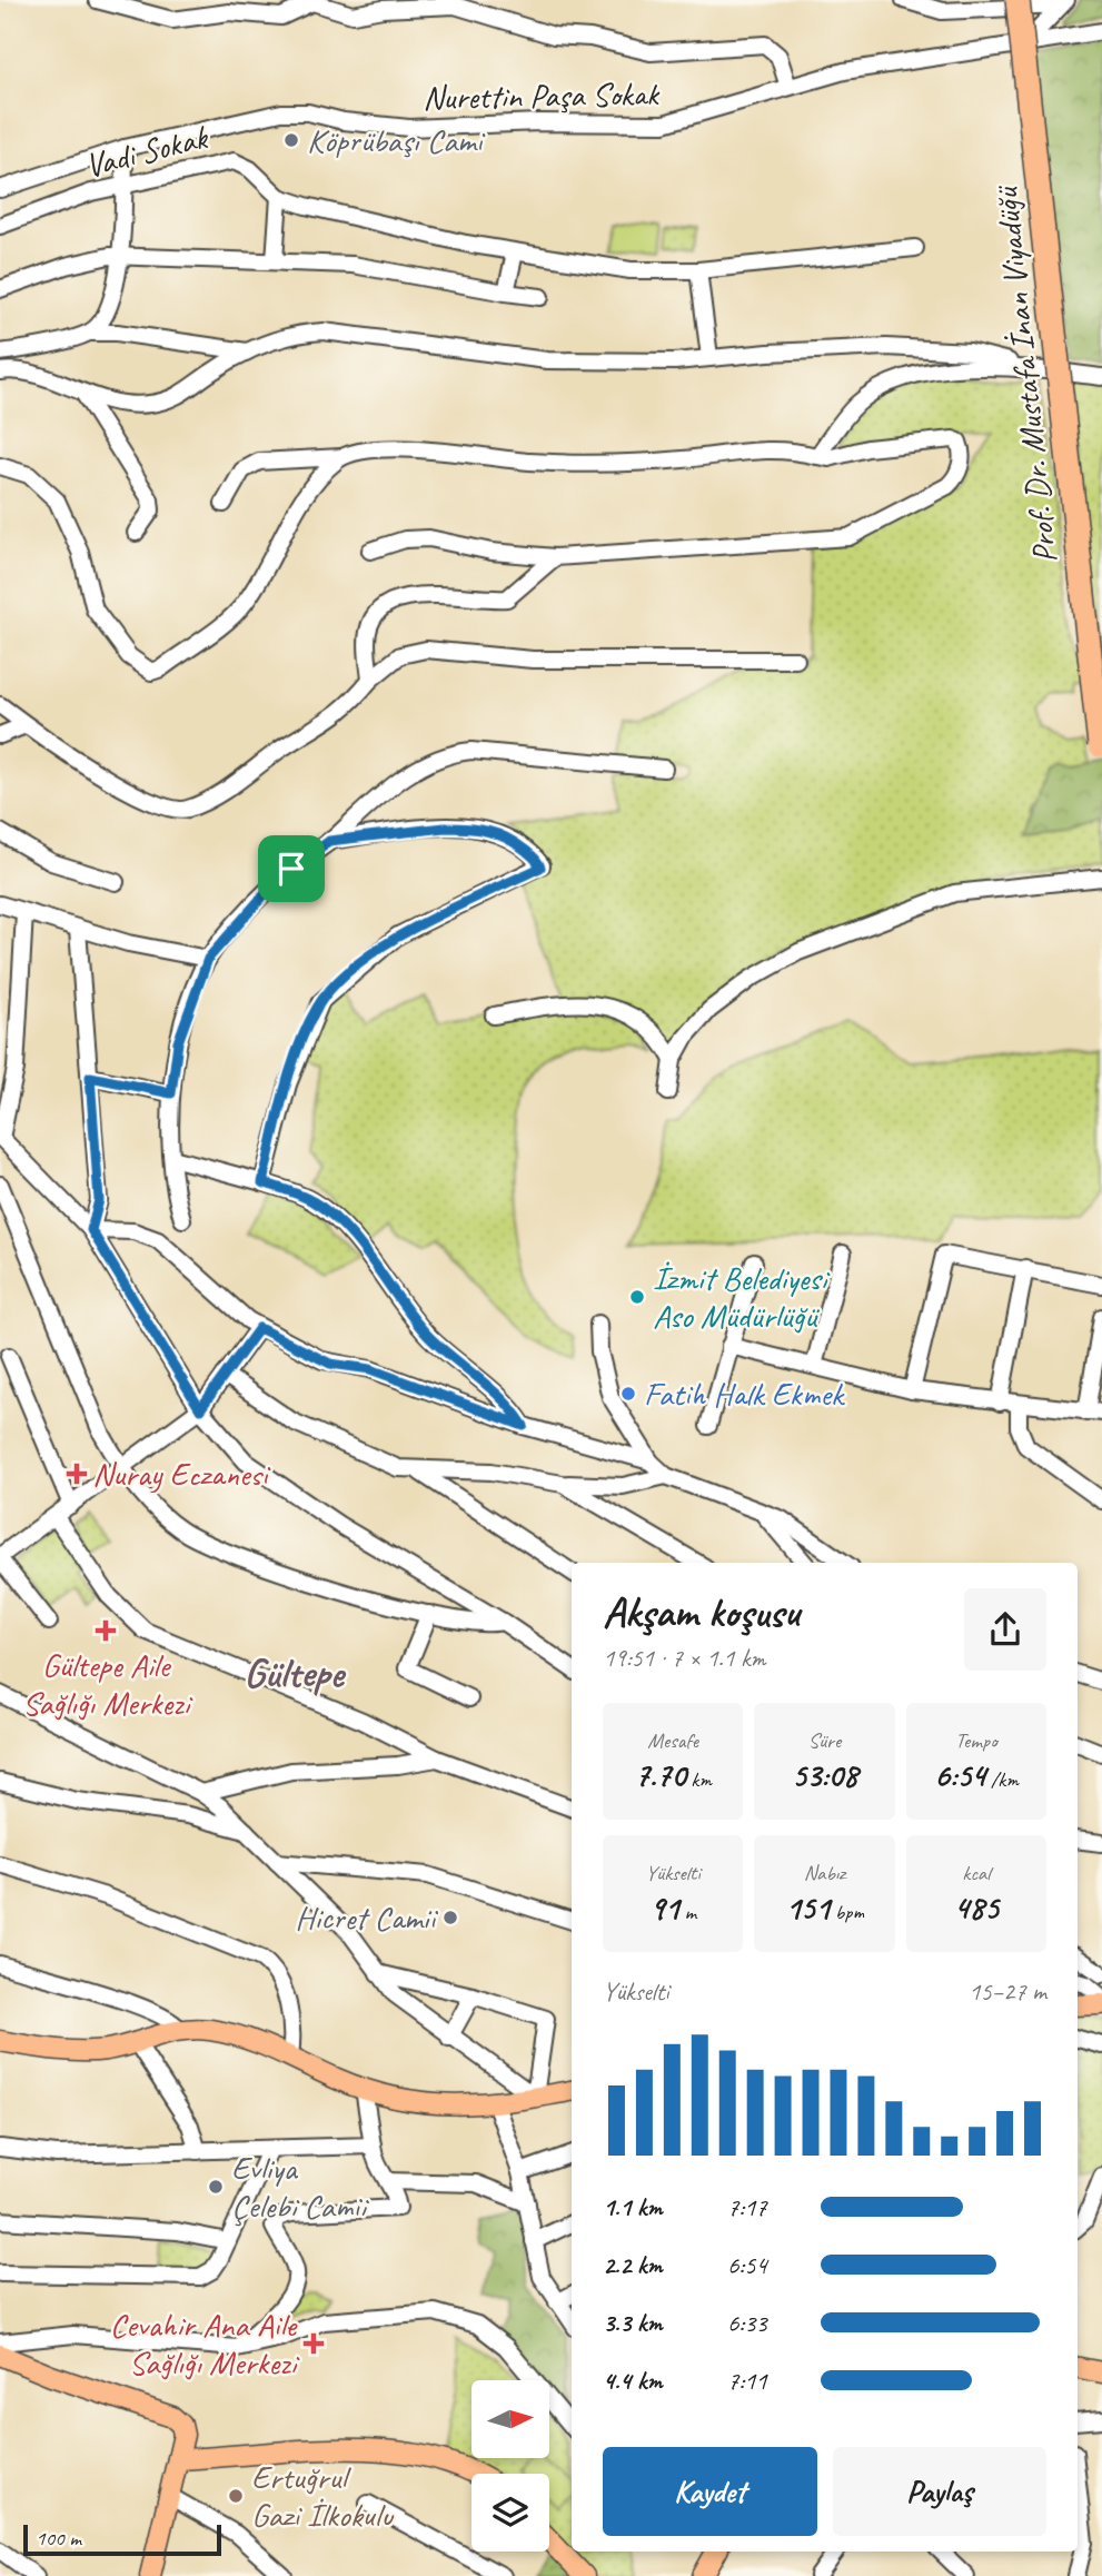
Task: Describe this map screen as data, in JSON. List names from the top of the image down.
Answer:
{
  "streets": {
    "highway": ["Prof. Dr. Mustafa İnan Viyadüğü"],
    "street": ["Nurettin Paşa Sokak", "Vadi Sokak"]
  },
  "districts": ["Gültepe"],
  "places": {
    "other": [
      "Köprübaşı Cami",
      "İzmit Belediyesi Aso Müdürlüğü",
      "Fatih Halk Ekmek",
      "Hicret Camii",
      "Evliya Çelebi Camii",
      "Ertuğrul Gazi İlkokulu"
    ],
    "health": ["Nuray Eczanesi", "Gültepe Aile Sağlığı Merkezi", "Cevahir Ana Aile Sağlığı Merkezi"]
  },
  "scale_bar": "100 m",
  "north": "right",
  "page": {
    "heading": ["Akşam koşusu", "19:51 · 7 × 1.1 km"],
    "stats": [
      ["Mesafe", "7.70 km"],
      ["Süre", "53:08"],
      ["Tempo", "6:54 /km"],
      ["Yükselti", "91 m"],
      ["Nabız", "151 bpm"],
      ["kcal", "485"]
    ],
    "chart": ["Yükselti", "15–27 m"],
    "list": [
      {
        "name": "1.1 km",
        "note": "7:17"
      },
      {
        "name": "2.2 km",
        "note": "6:54"
      },
      {
        "name": "3.3 km",
        "note": "6:33"
      },
      {
        "name": "4.4 km",
        "note": "7:11"
      }
    ],
    "buttons": ["Kaydet", "Paylaş"],
    "scale": "100 m"
  }
}
